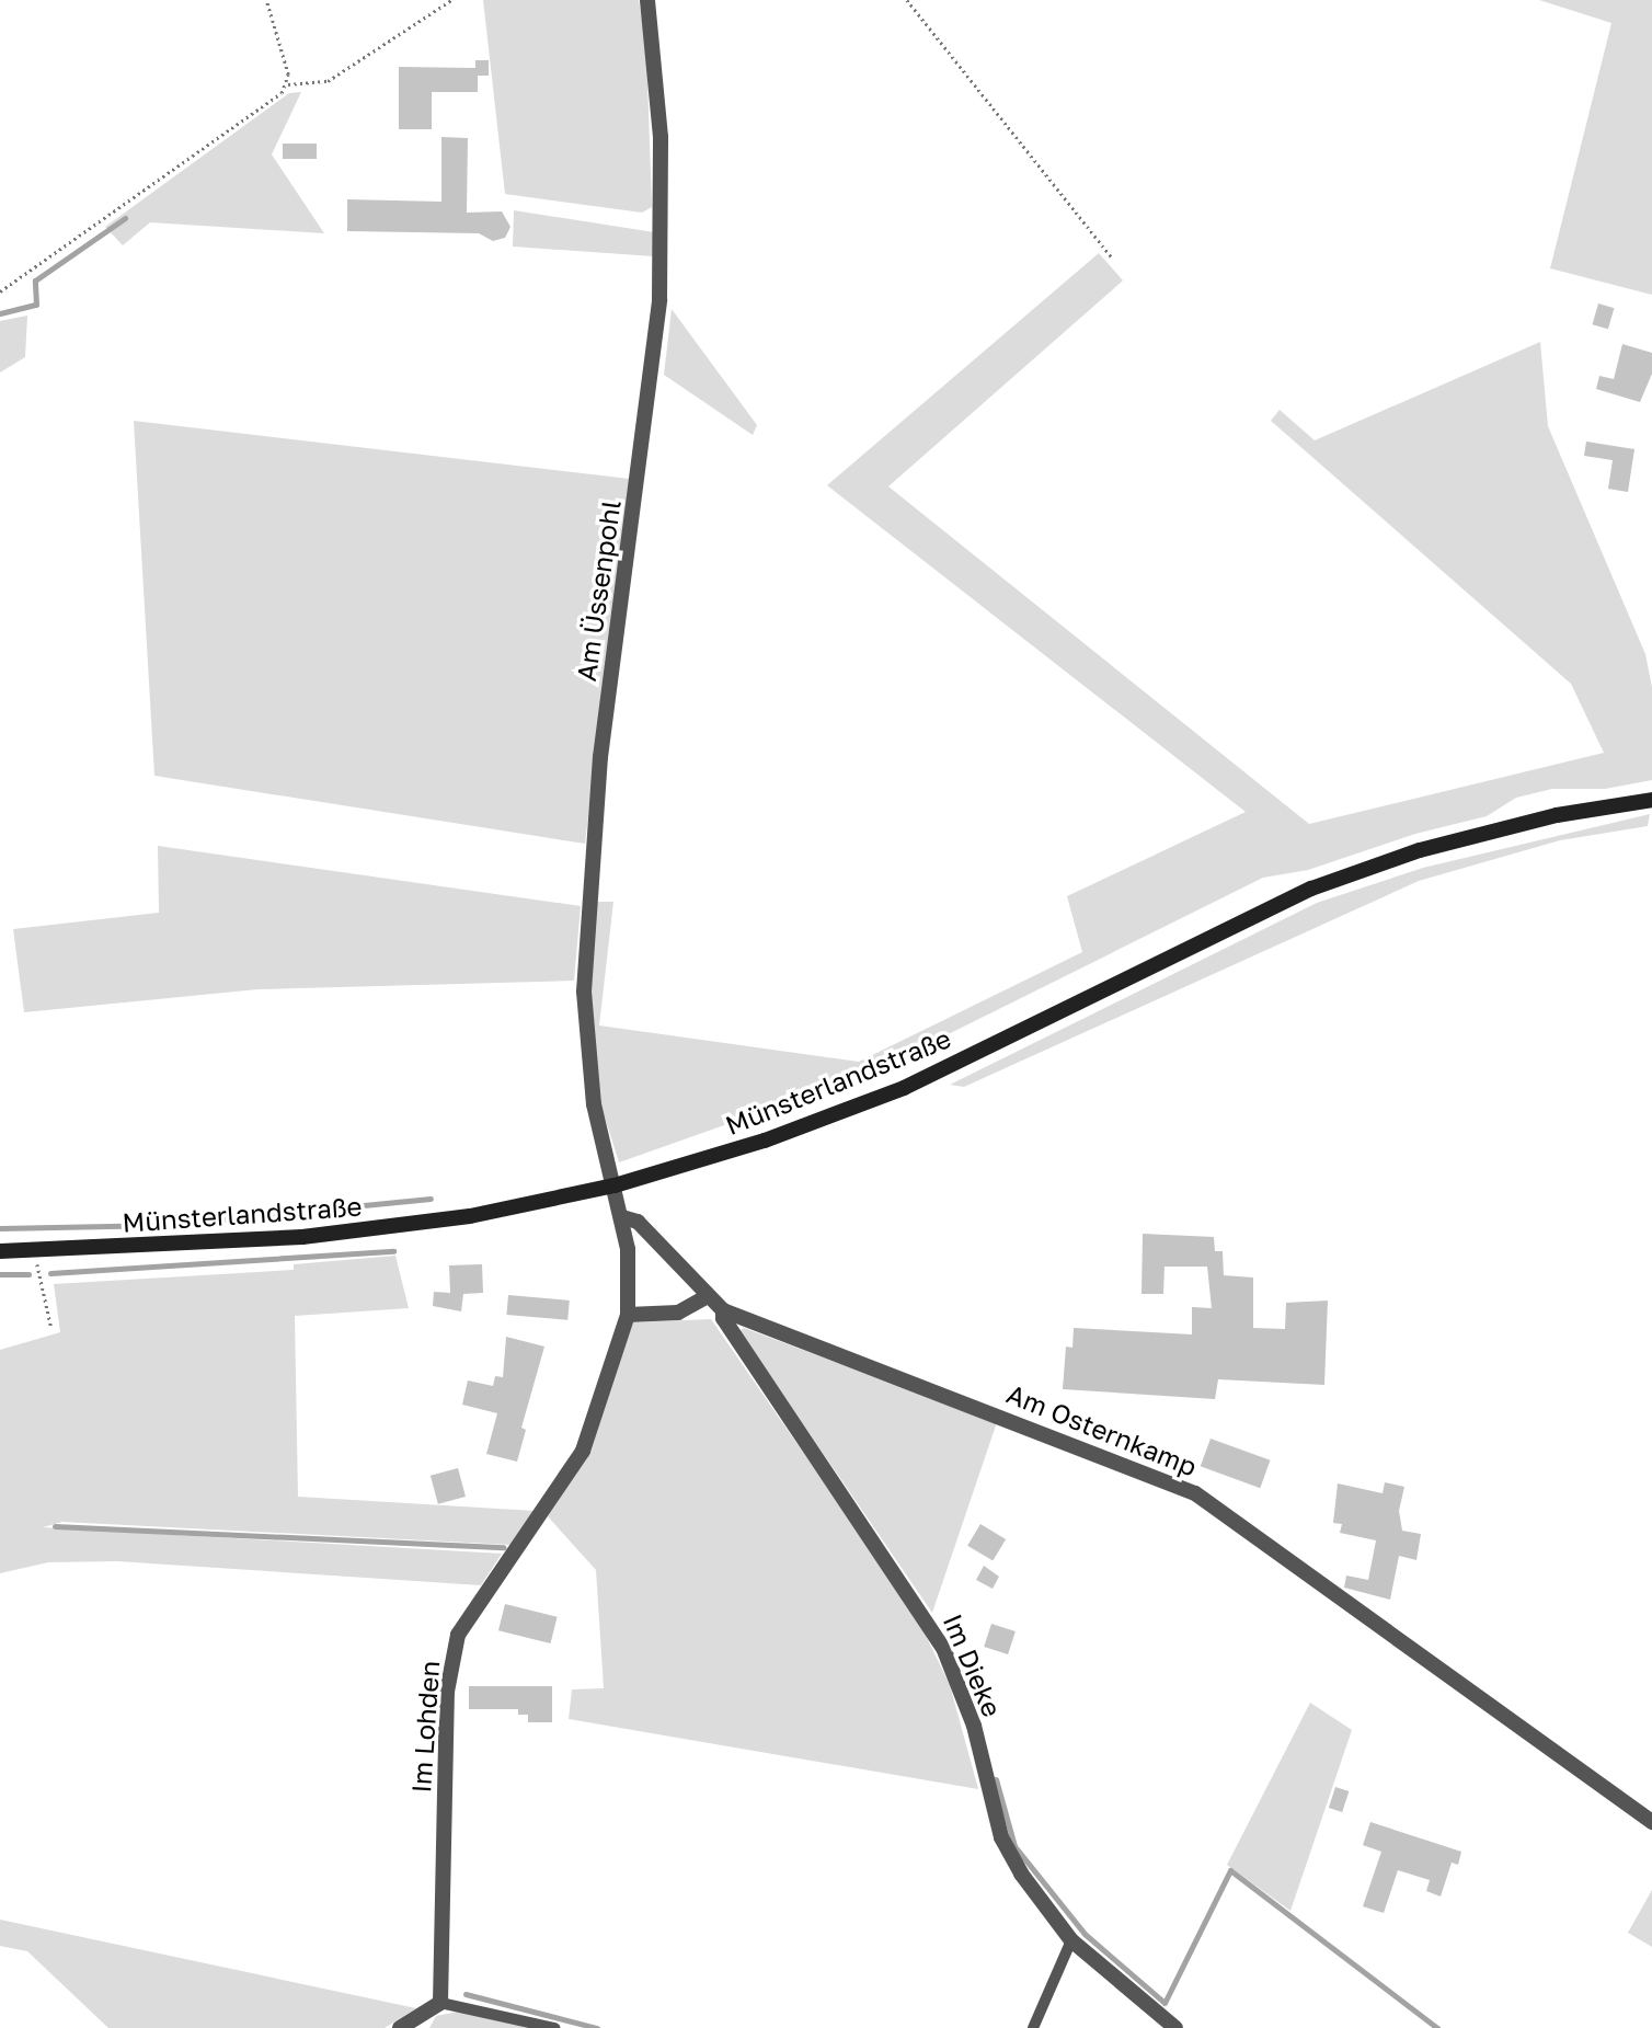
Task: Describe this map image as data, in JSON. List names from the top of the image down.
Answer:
{
  "streets": {
    "main road": ["Münsterlandstraße"],
    "street": [
      "Am Üssenpohl",
      "Am Osternkamp",
      "Im Dieke",
      "Im Lohden"
    ]
  },
  "crossings": [
    ["Am Üssenpohl", "Münsterlandstraße"],
    ["Am Üssenpohl", "Im Lohden"],
    ["Münsterlandstraße", "Im Lohden"],
    ["Am Osternkamp", "Im Dieke"],
    ["Am Osternkamp", "Im Lohden"]
  ]
}
